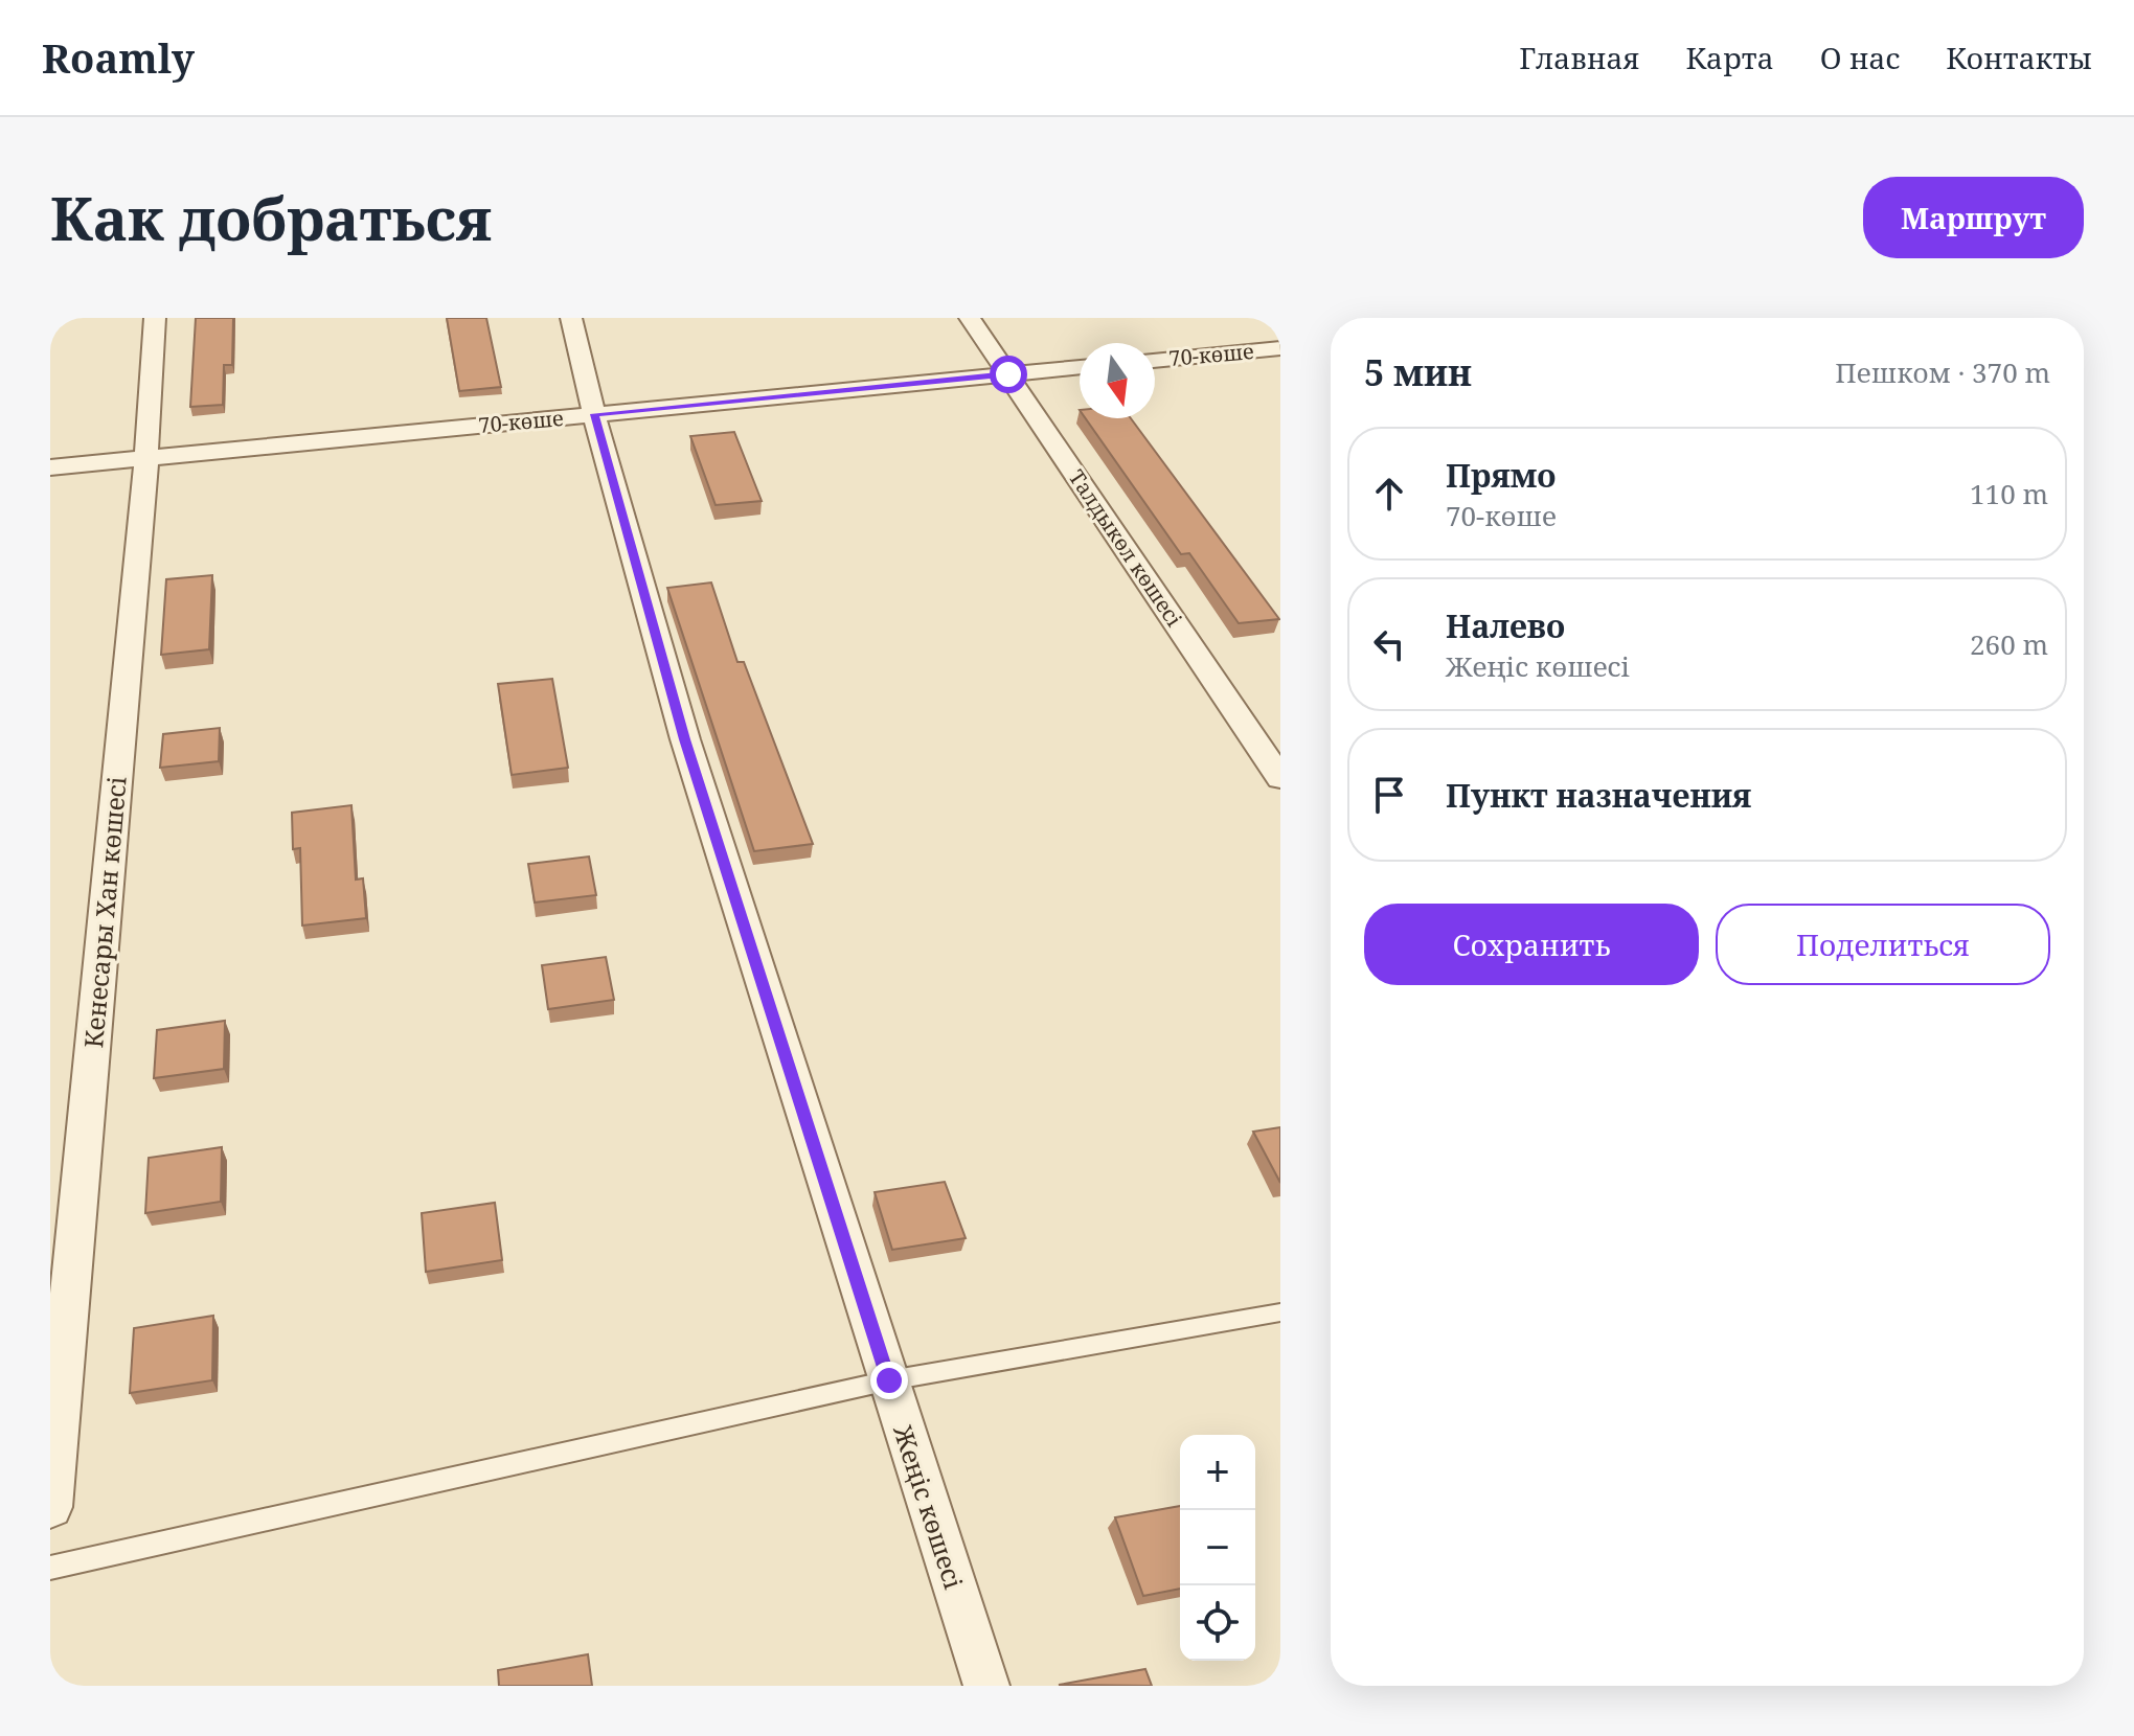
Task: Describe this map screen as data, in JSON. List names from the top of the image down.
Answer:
{
  "streets": {
    "street": [
      "70-көше",
      "Талдыкөл көшесі",
      "Кенесары Хан көшесі",
      "Жеңіс көшесі"
    ]
  },
  "crossings": [
    ["70-көше", "Талдыкөл көшесі"],
    ["70-көше", "Кенесары Хан көшесі"],
    ["70-көше", "Жеңіс көшесі"]
  ],
  "north": "bottom",
  "page": {
    "header": "Roamly",
    "nav": [
      "Главная",
      "Карта",
      "О нас",
      "Контакты"
    ],
    "buttons": [
      "Маршрут",
      ["Сохранить", "Поделиться"]
    ],
    "title": "Как добраться",
    "heading": ["5 мин", "Пешком · 370 m"],
    "list": [
      ["Прямо", "70-көше", "110 m"],
      ["Налево", "Жеңіс көшесі", "260 m"],
      "Пункт назначения"
    ],
    "map_buttons": ["+", "−"]
  }
}
